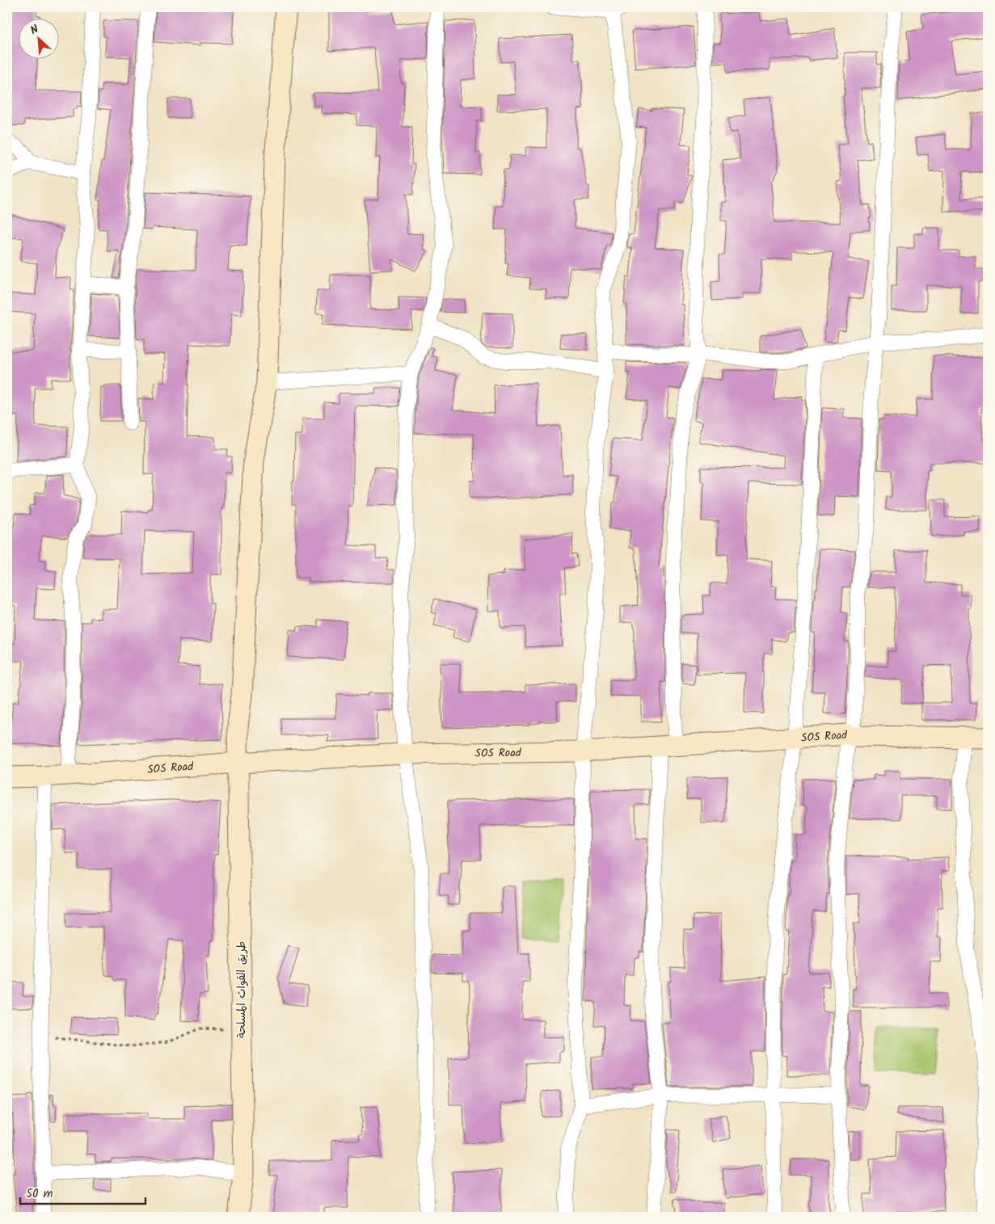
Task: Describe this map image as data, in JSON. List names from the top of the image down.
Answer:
{
  "streets": {
    "street": ["SOS Road", "طريق القوات المسلحة"]
  },
  "crossings": [
    ["SOS Road", "طريق القوات المسلحة"]
  ],
  "scale_bar": "50 m",
  "north": "top left"
}
